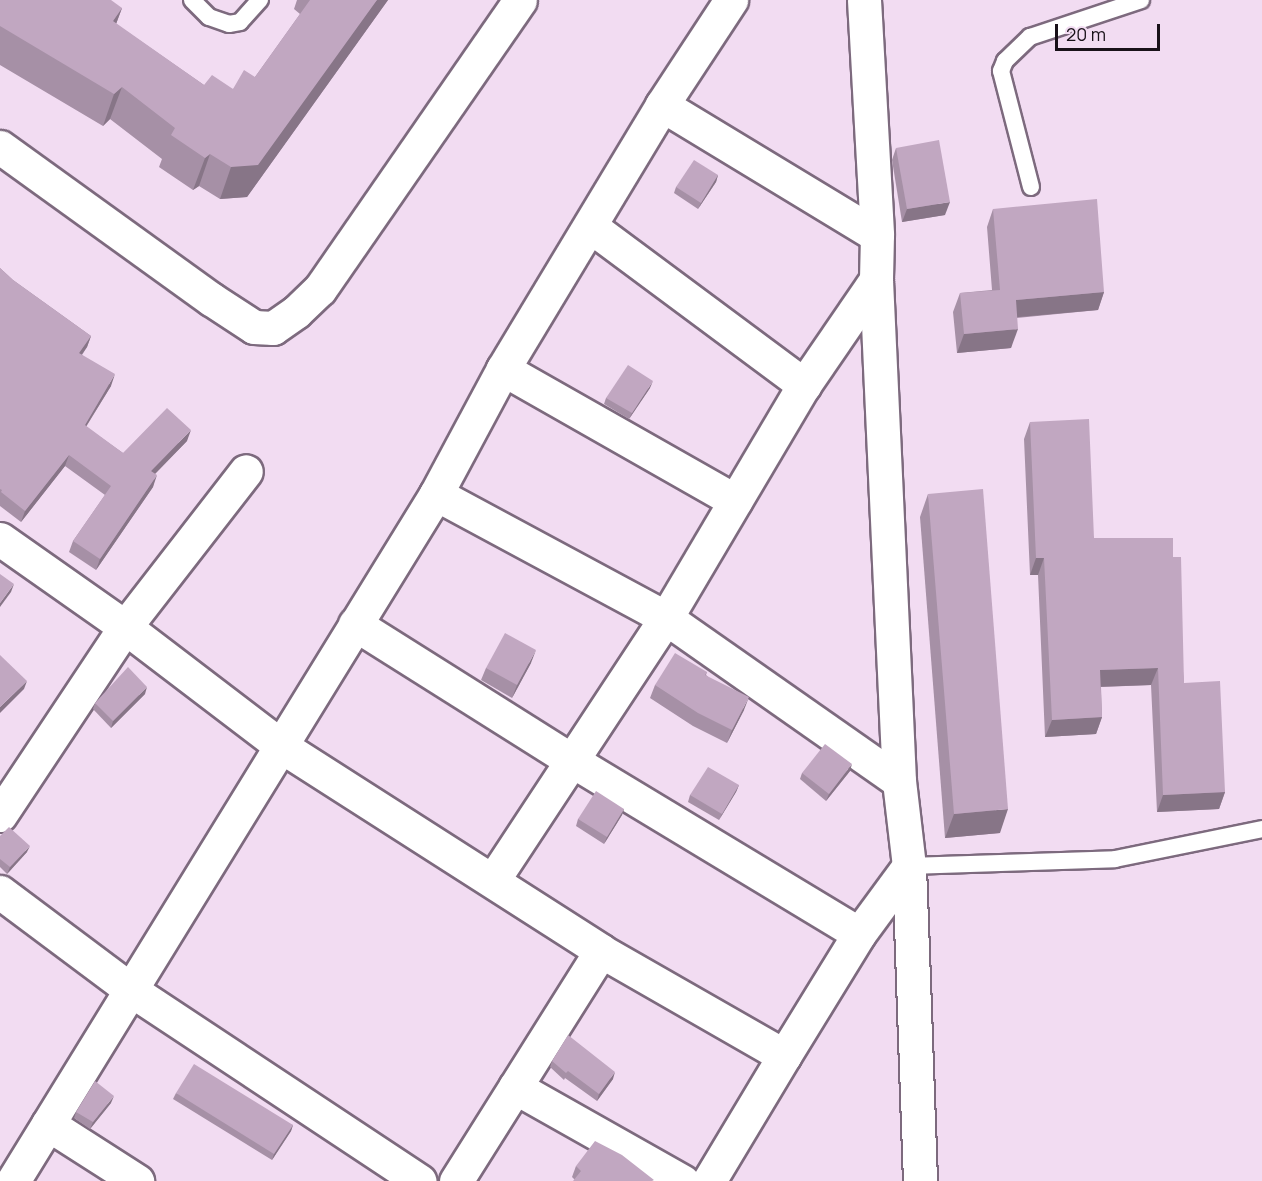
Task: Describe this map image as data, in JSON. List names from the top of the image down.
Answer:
{
  "scale_bar": "20 m"
}
